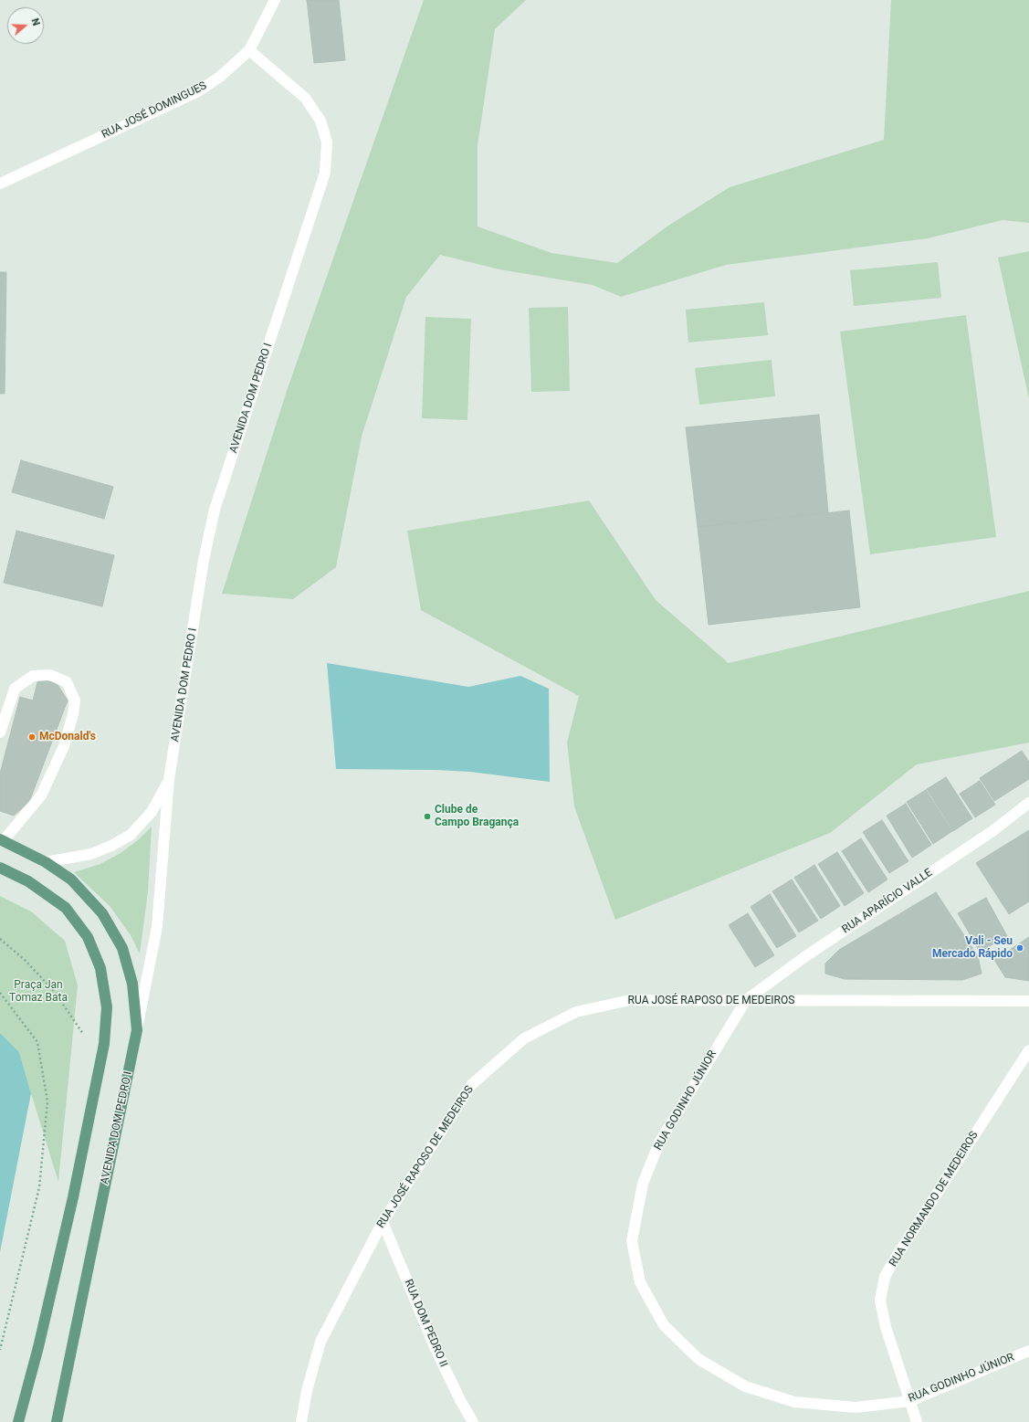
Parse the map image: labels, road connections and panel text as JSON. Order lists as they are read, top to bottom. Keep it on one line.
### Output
{"streets":{"main road":["AVENIDA DOM PEDRO I"],"street":["RUA JOSÉ DOMINGUES","RUA APARÍCIO VALLE","RUA JOSÉ RAPOSO DE MEDEIROS","RUA GODINHO JÚNIOR","RUA NORMANDO DE MEDEIROS","RUA DOM PEDRO II"]},"crossings":[["RUA JOSÉ DOMINGUES","AVENIDA DOM PEDRO I"],["RUA APARÍCIO VALLE","RUA JOSÉ RAPOSO DE MEDEIROS"],["RUA APARÍCIO VALLE","RUA GODINHO JÚNIOR"],["RUA JOSÉ RAPOSO DE MEDEIROS","RUA GODINHO JÚNIOR"],["RUA JOSÉ RAPOSO DE MEDEIROS","RUA DOM PEDRO II"],["RUA GODINHO JÚNIOR","RUA NORMANDO DE MEDEIROS"]],"parks":["Praça Jan Tomaz Bata"],"places":["McDonald's","Clube de Campo Bragança","Vali - Seu Mercado Rápido"],"north":"right"}
